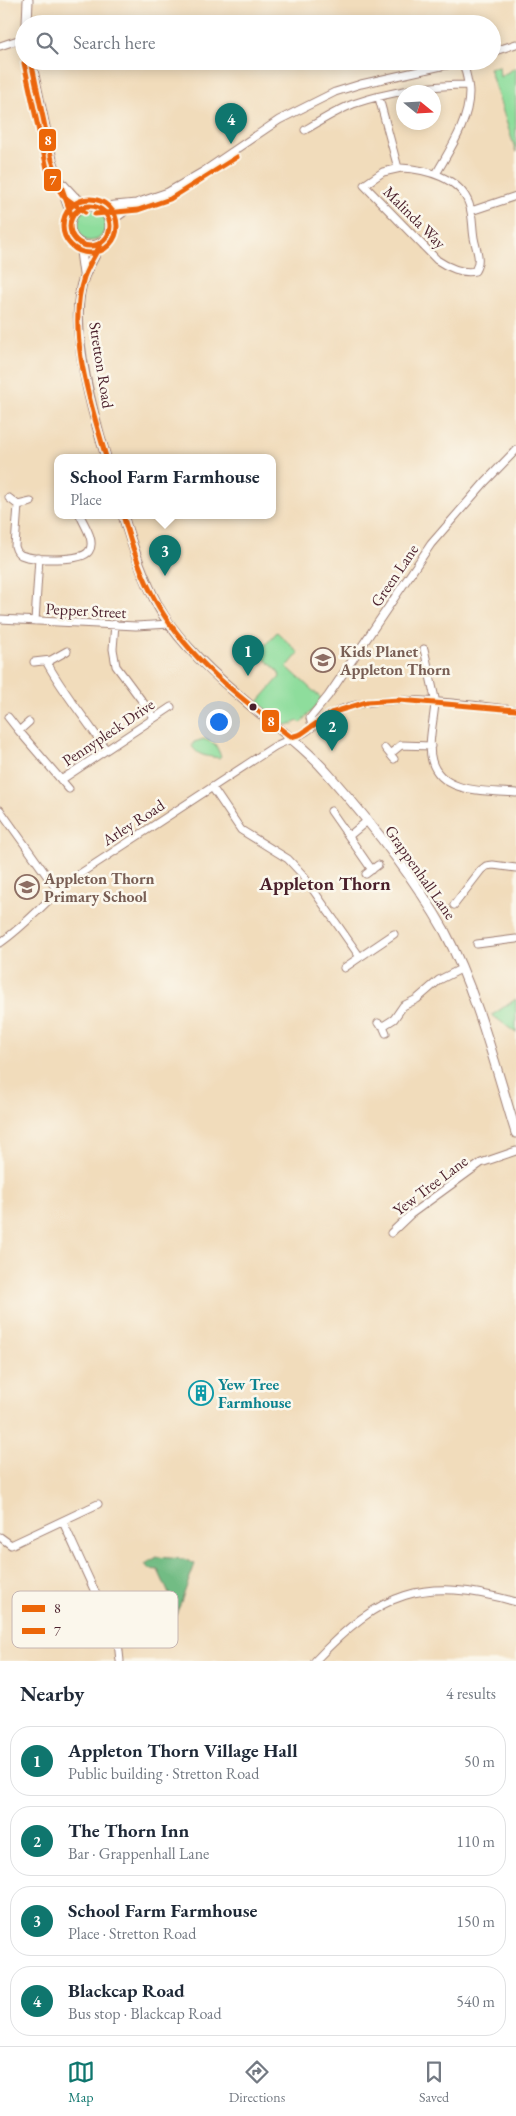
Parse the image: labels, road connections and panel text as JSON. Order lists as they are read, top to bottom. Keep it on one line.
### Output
{"streets":{"main road":["Stretton Road","Grappenhall Lane"],"street":["Malinda Way","Green Lane","Pepper Street","Pennypleck Drive","Arley Road","Yew Tree Lane"]},"crossings":[["Green Lane","Arley Road"],["Arley Road","Grappenhall Lane"]],"districts":["Appleton Thorn"],"places":{"school or university":["Kids Planet Appleton Thorn","Appleton Thorn Primary School"],"building":["Yew Tree Farmhouse"]},"lines":["transit line 8","transit line 7"],"legend":["8","7"],"north":"right","page":{"search":"Search here","pins":["4","3","1","2"],"popup":["School Farm Farmhouse","Place"],"heading":["Nearby","4 results"],"list":[{"mark":"1","name":"Appleton Thorn Village Hall","note":"Public building · Stretton Road","value":"50 m"},{"mark":"2","name":"The Thorn Inn","note":"Bar · Grappenhall Lane","value":"110 m"},{"mark":"3","name":"School Farm Farmhouse","note":"Place · Stretton Road","value":"150 m"},{"mark":"4","name":"Blackcap Road","note":"Bus stop · Blackcap Road","value":"540 m"}],"nav":["Map","Directions","Saved"]}}
